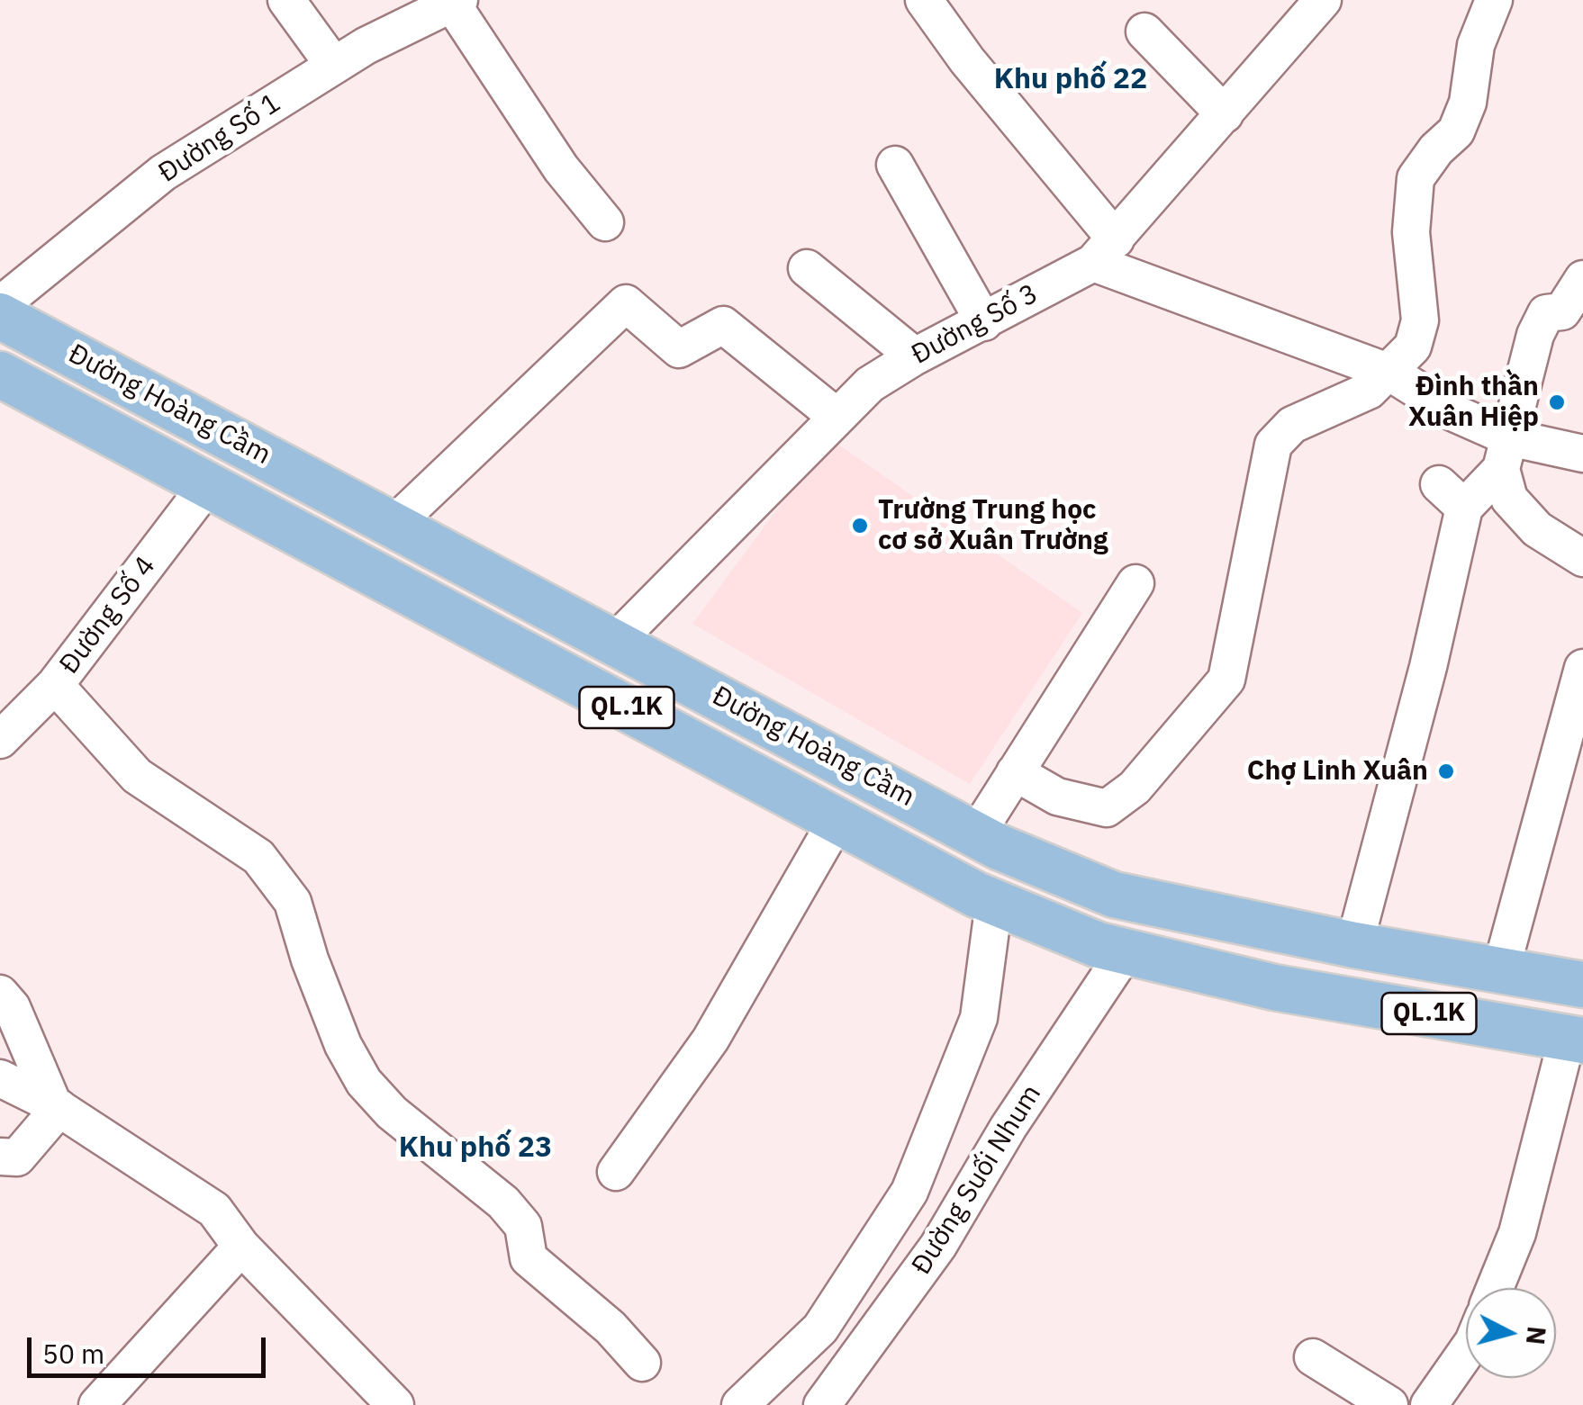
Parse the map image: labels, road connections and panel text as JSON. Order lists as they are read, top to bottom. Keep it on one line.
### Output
{"streets":{"main road":["Đường Hoàng Cầm","QL.1K"],"street":["Đường Số 1","Đường Số 3","Đường Số 4","Đường Suối Nhum"]},"crossings":[["Đường Số 3","Đường Hoàng Cầm"],["Đường Hoàng Cầm","Đường Số 4"],["Đường Hoàng Cầm","Đường Suối Nhum"]],"districts":["Khu phố 22","Khu phố 23"],"places":["Đình thần Xuân Hiệp","Trường Trung học cơ sở Xuân Trường","Chợ Linh Xuân"],"scale_bar":"50 m","north":"right"}
